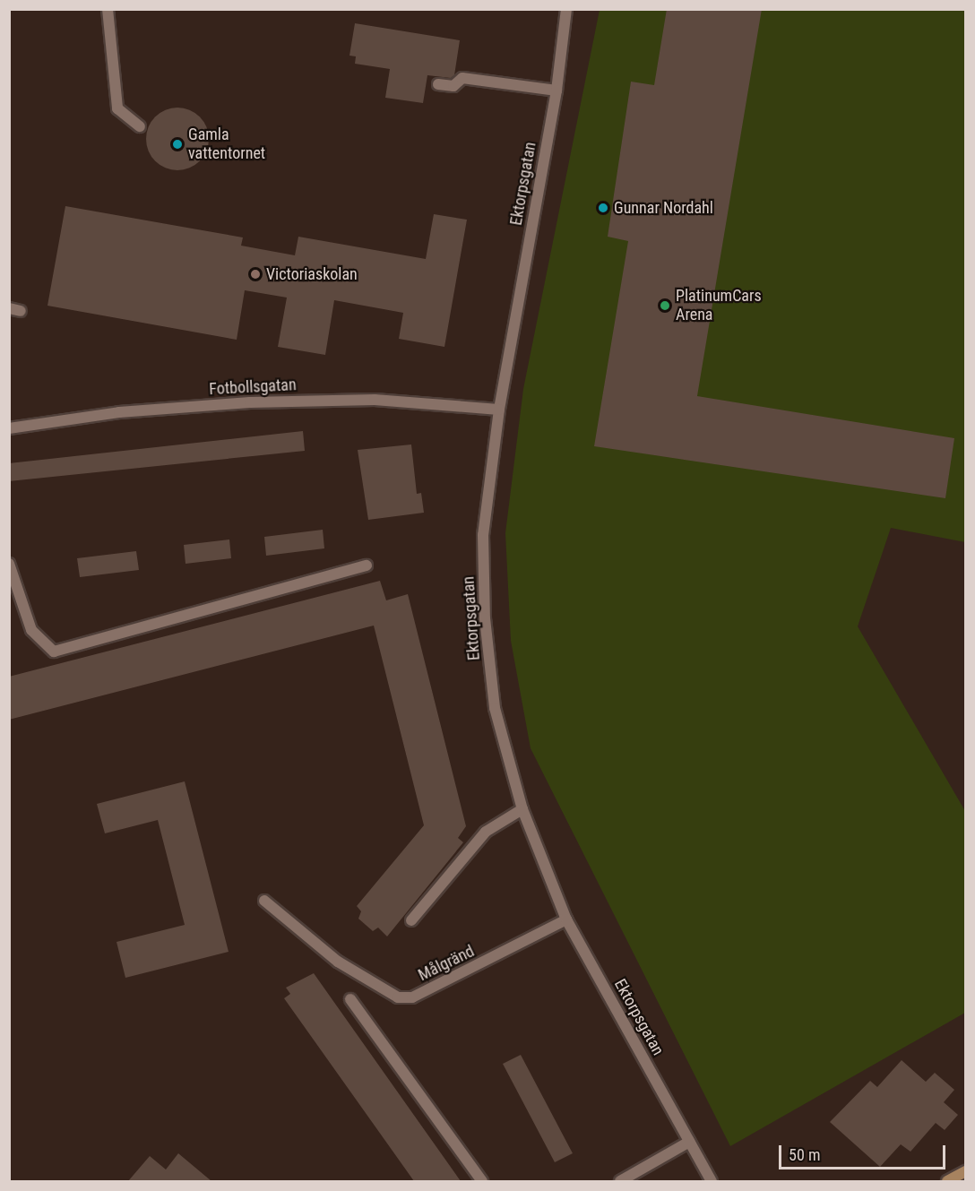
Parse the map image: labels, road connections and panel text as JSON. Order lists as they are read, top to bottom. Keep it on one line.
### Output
{"streets":{"street":["Ektorpsgatan","Fotbollsgatan","Målgränd"]},"crossings":[["Ektorpsgatan","Fotbollsgatan"],["Ektorpsgatan","Målgränd"]],"places":["Gamla vattentornet","Gunnar Nordahl","Victoriaskolan","PlatinumCars Arena"],"scale_bar":"50 m"}
